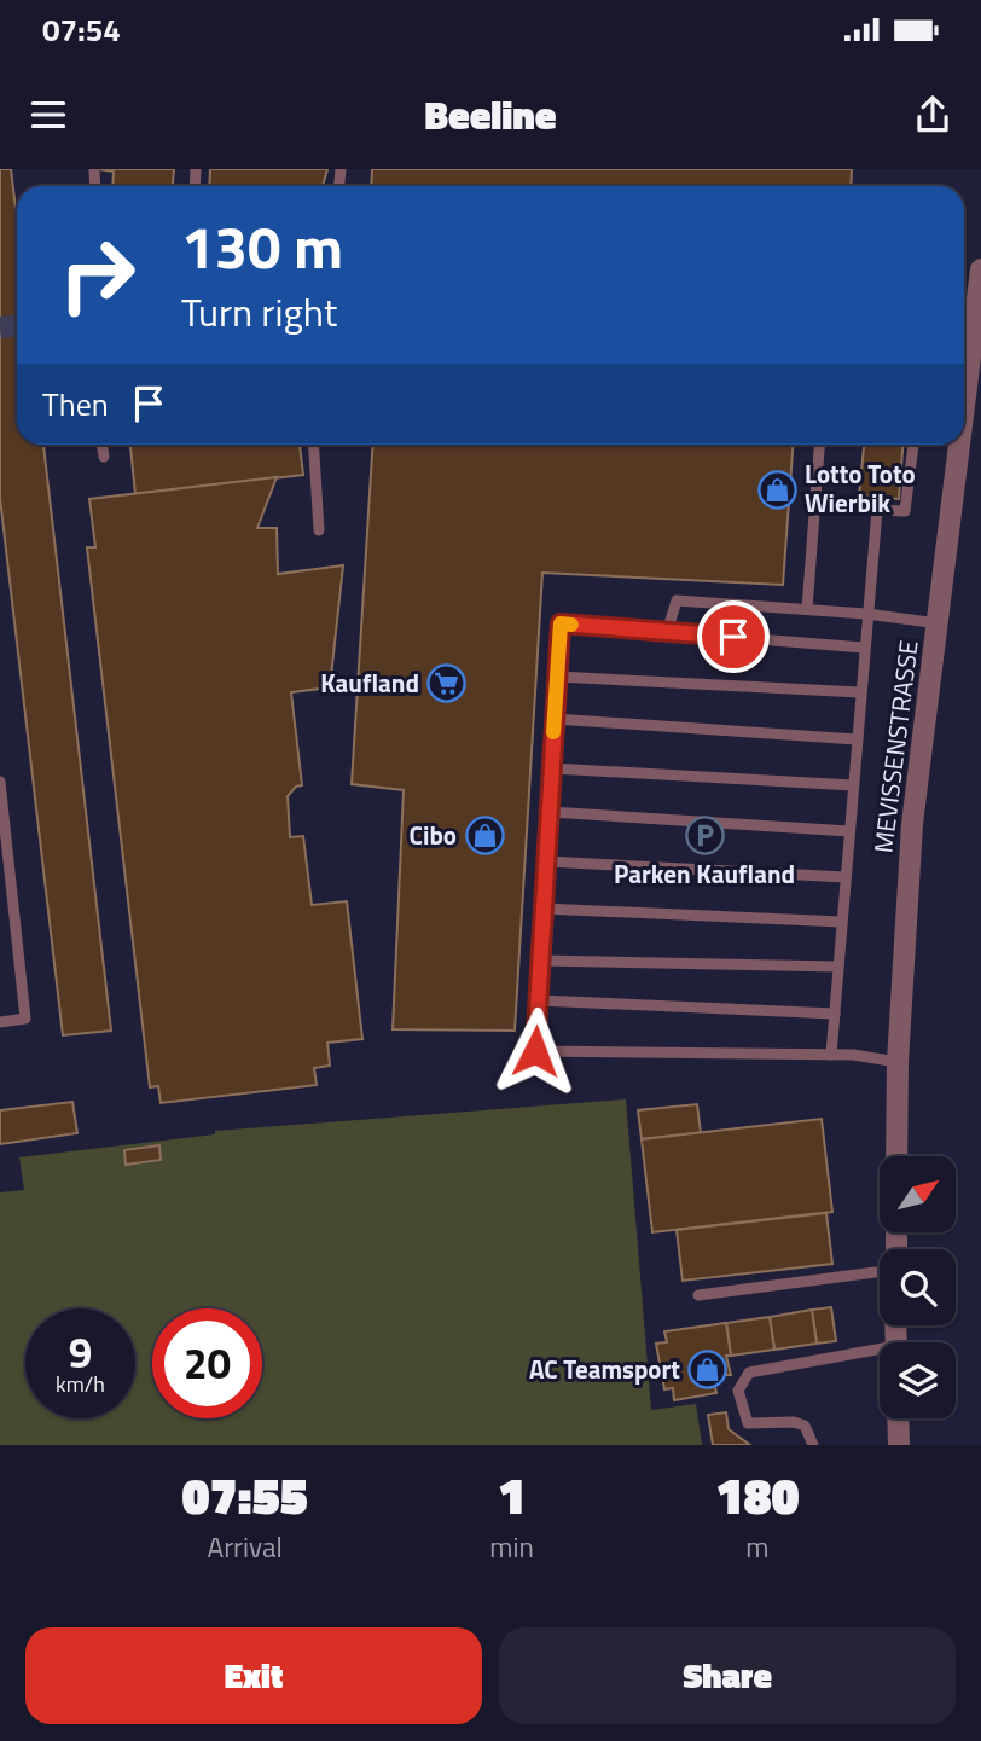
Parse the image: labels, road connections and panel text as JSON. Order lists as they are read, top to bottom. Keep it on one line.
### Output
{"streets":{"street":["MEVISSENSTRASSE"]},"places":{"shop":["Lotto Toto Wierbik","Cibo","AC Teamsport"],"supermarket":["Kaufland"],"parking":["Parken Kaufland"]},"north":"top right","page":{"status":"07:54","header":"Beeline","turn":["130 m","Turn right"],"then":"Then","speed":"9 km/h","limit":"20","eta":["07:55","Arrival","1","min","180","m"],"buttons":["Exit","Share"]}}
